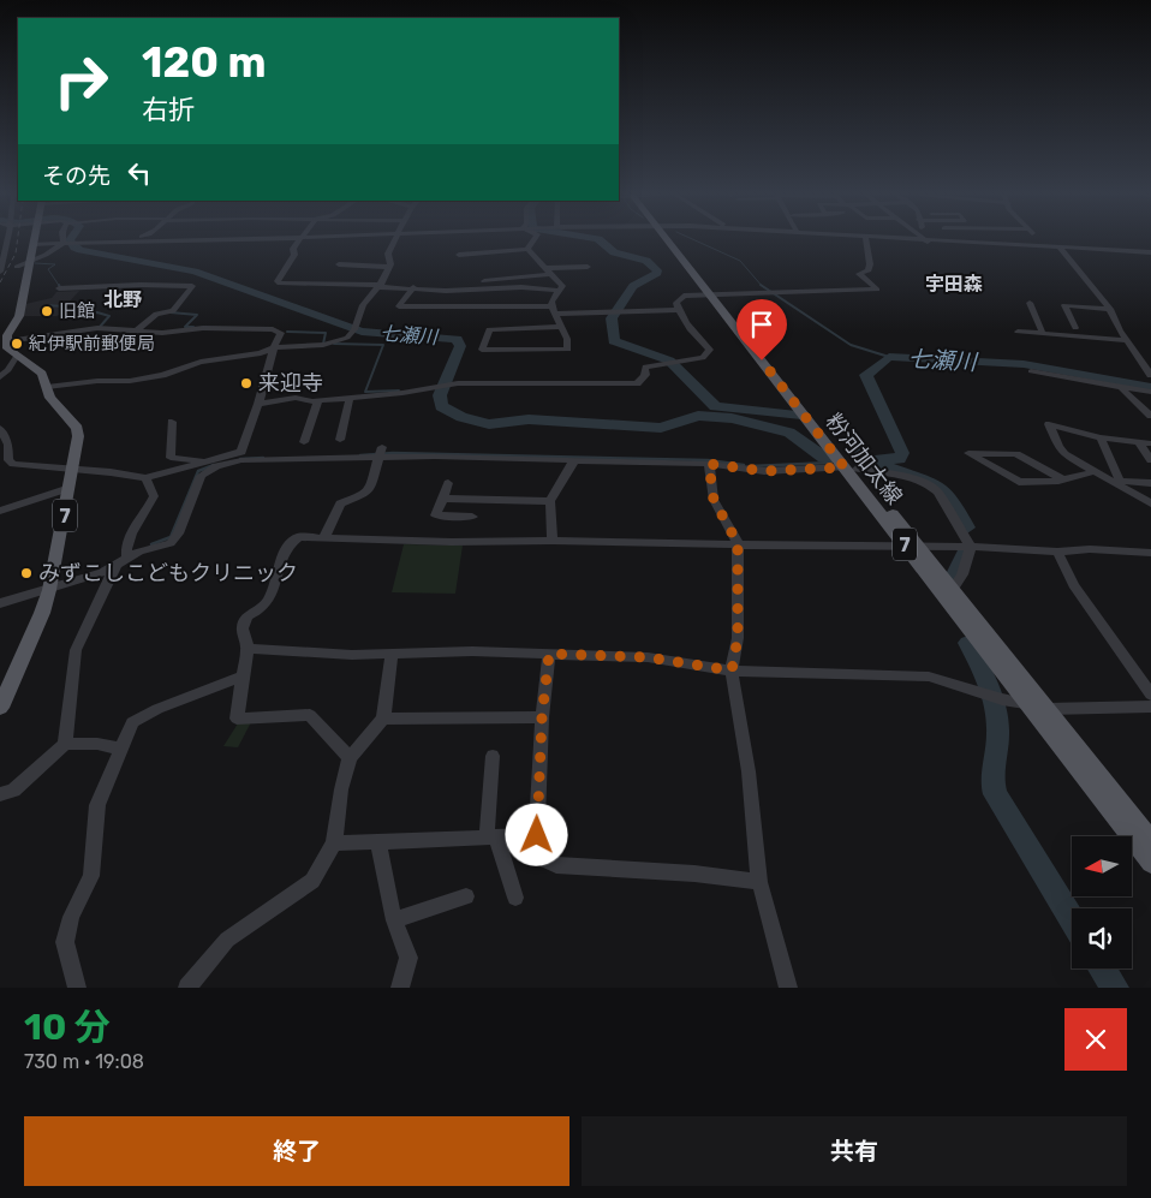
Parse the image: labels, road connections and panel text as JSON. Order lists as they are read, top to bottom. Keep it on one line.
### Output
{"streets":{"main road":["粉河加太線","7"]},"districts":["宇田森","北野"],"water":["七瀬川"],"places":["旧館","紀伊駅前郵便局","来迎寺","みずこしこどもクリニック"],"north":"left","page":{"turn":["120 m","右折"],"then":"その先","heading":["10 分","730 m · 19:08"],"buttons":["終了","共有"]}}
